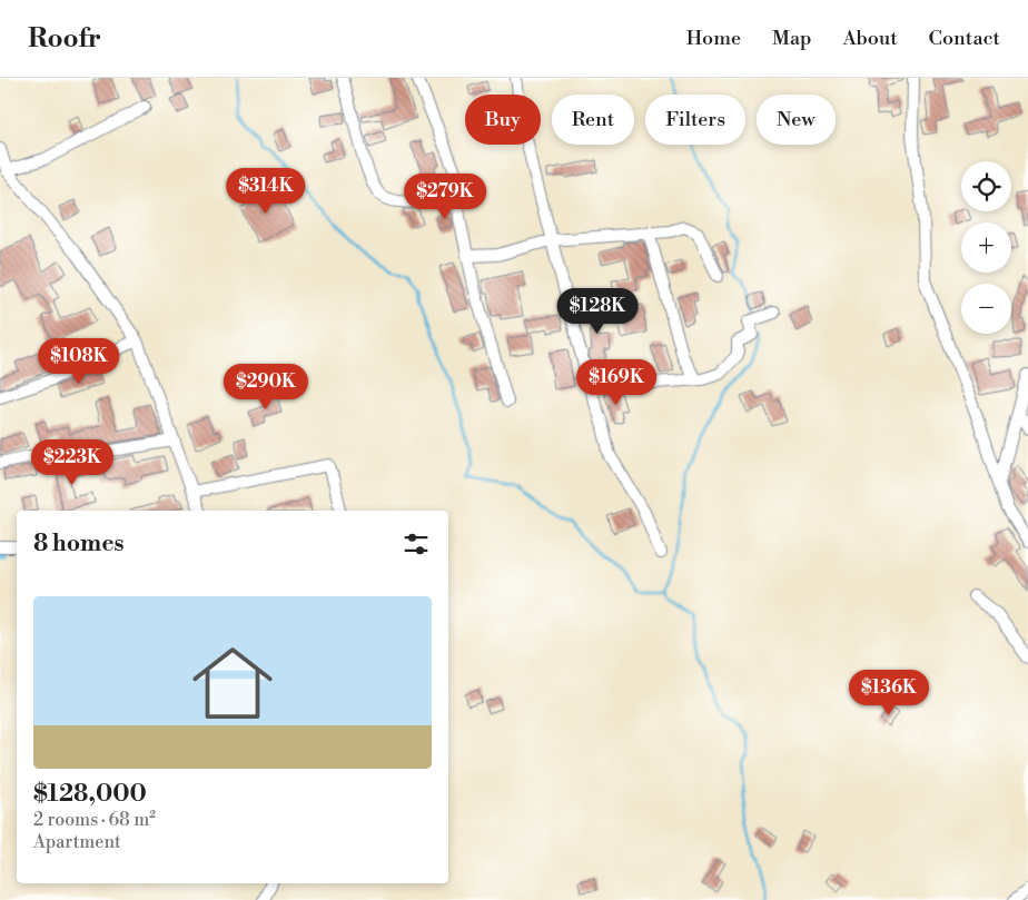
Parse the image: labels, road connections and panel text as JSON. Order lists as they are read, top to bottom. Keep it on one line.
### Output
{"page":{"header":"Roofr","nav":["Home","Map","About","Contact"],"chip":["Buy","Rent","Filters","New"],"map_buttons":["+","−"],"price":["$314K","$279K","$128K","$108K","$169K","$290K","$223K","$136K"],"heading":"8 homes","list":[{"name":"$128,000","note":"2 rooms · 68 m² · Apartment"}]}}
